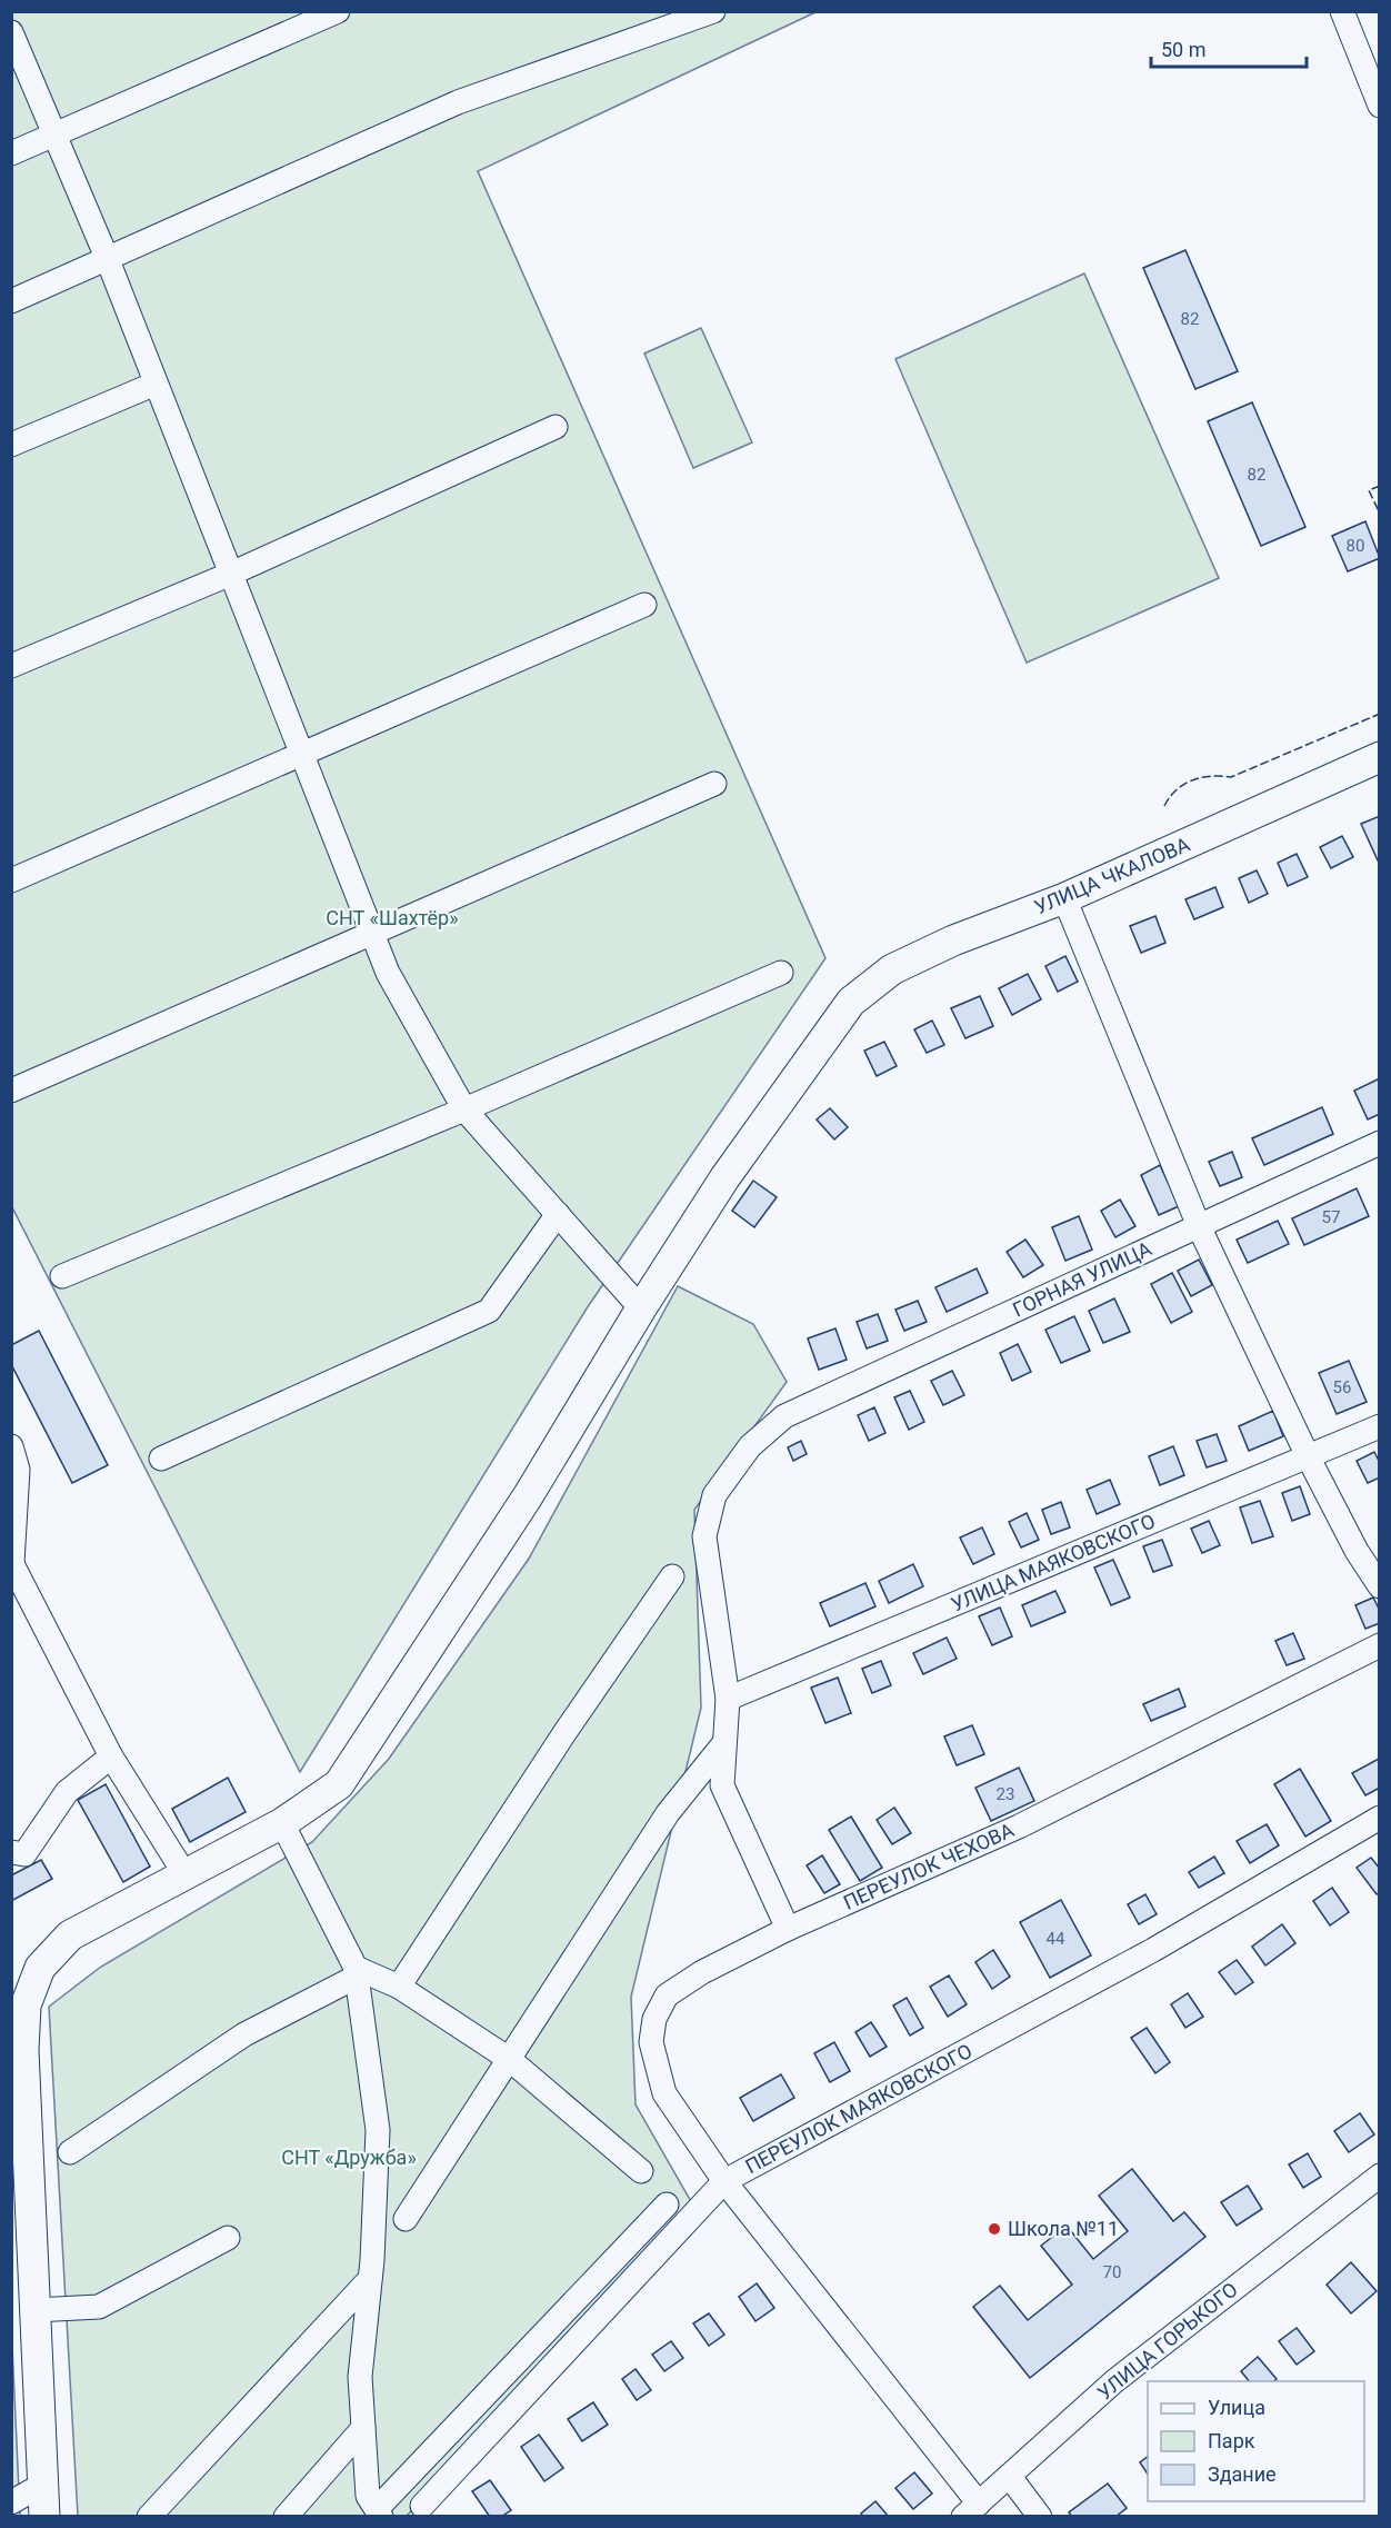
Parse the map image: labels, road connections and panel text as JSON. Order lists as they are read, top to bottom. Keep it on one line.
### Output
{"streets":{"main road":["УЛИЦА ЧКАЛОВА"],"street":["ГОРНАЯ УЛИЦА","УЛИЦА МАЯКОВСКОГО","ПЕРЕУЛОК ЧЕХОВА","ПЕРЕУЛОК МАЯКОВСКОГО","УЛИЦА ГОРЬКОГО"]},"crossings":[["ГОРНАЯ УЛИЦА","УЛИЦА МАЯКОВСКОГО"],["ГОРНАЯ УЛИЦА","ПЕРЕУЛОК ЧЕХОВА"],["ПЕРЕУЛОК ЧЕХОВА","ПЕРЕУЛОК МАЯКОВСКОГО"],["ПЕРЕУЛОК ЧЕХОВА","УЛИЦА ГОРЬКОГО"]],"parks":["СНТ «Шахтёр»","СНТ «Дружба»"],"places":["Школа №11"],"house_numbers":["82","82","80","57","56","23","44","70"],"legend":["Улица","Парк","Здание"],"scale_bar":"50 m"}
